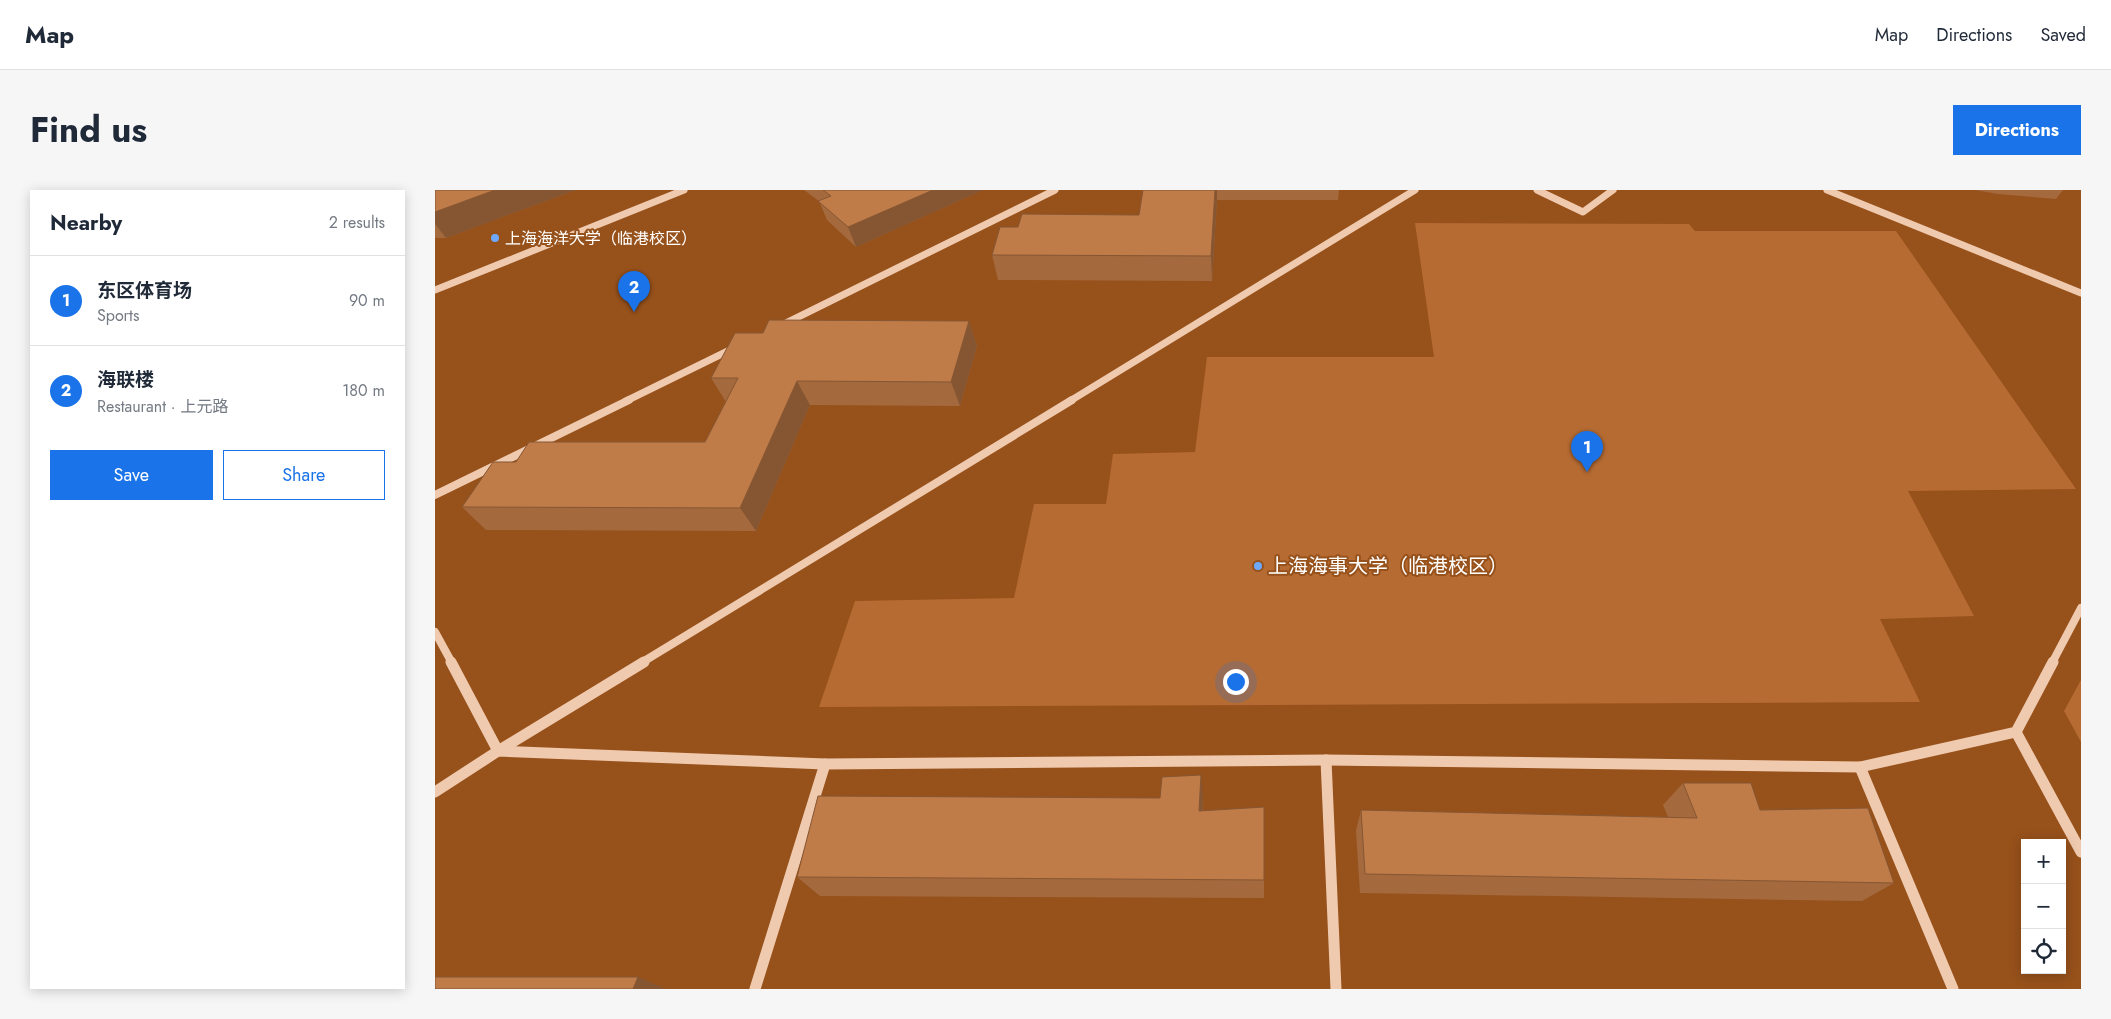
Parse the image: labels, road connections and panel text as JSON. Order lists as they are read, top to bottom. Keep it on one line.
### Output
{"places":["上海海洋大学（临港校区）","上海海事大学（临港校区）"],"page":{"header":"Map","nav":["Map","Directions","Saved"],"title":"Find us","buttons":["Directions",["Save","Share"]],"heading":["Nearby","2 results"],"list":[{"mark":"1","name":"东区体育场","note":"Sports","value":"90 m"},{"mark":"2","name":"海联楼","note":"Restaurant · 上元路","value":"180 m"}],"pins":["2","1"],"map_buttons":["+","−"]}}
